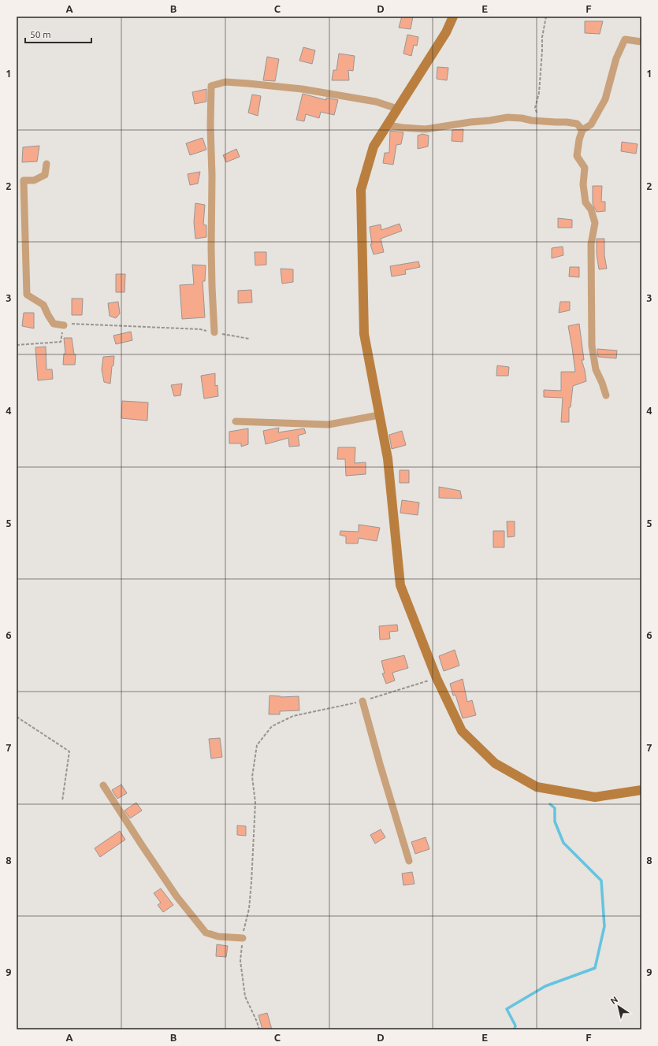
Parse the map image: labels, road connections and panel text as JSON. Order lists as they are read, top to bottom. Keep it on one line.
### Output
{"scale_bar":"50 m","north":"top left","grid":{"columns":["A","B","C","D","E","F"],"rows":["1","2","3","4","5","6","7","8","9"]}}
